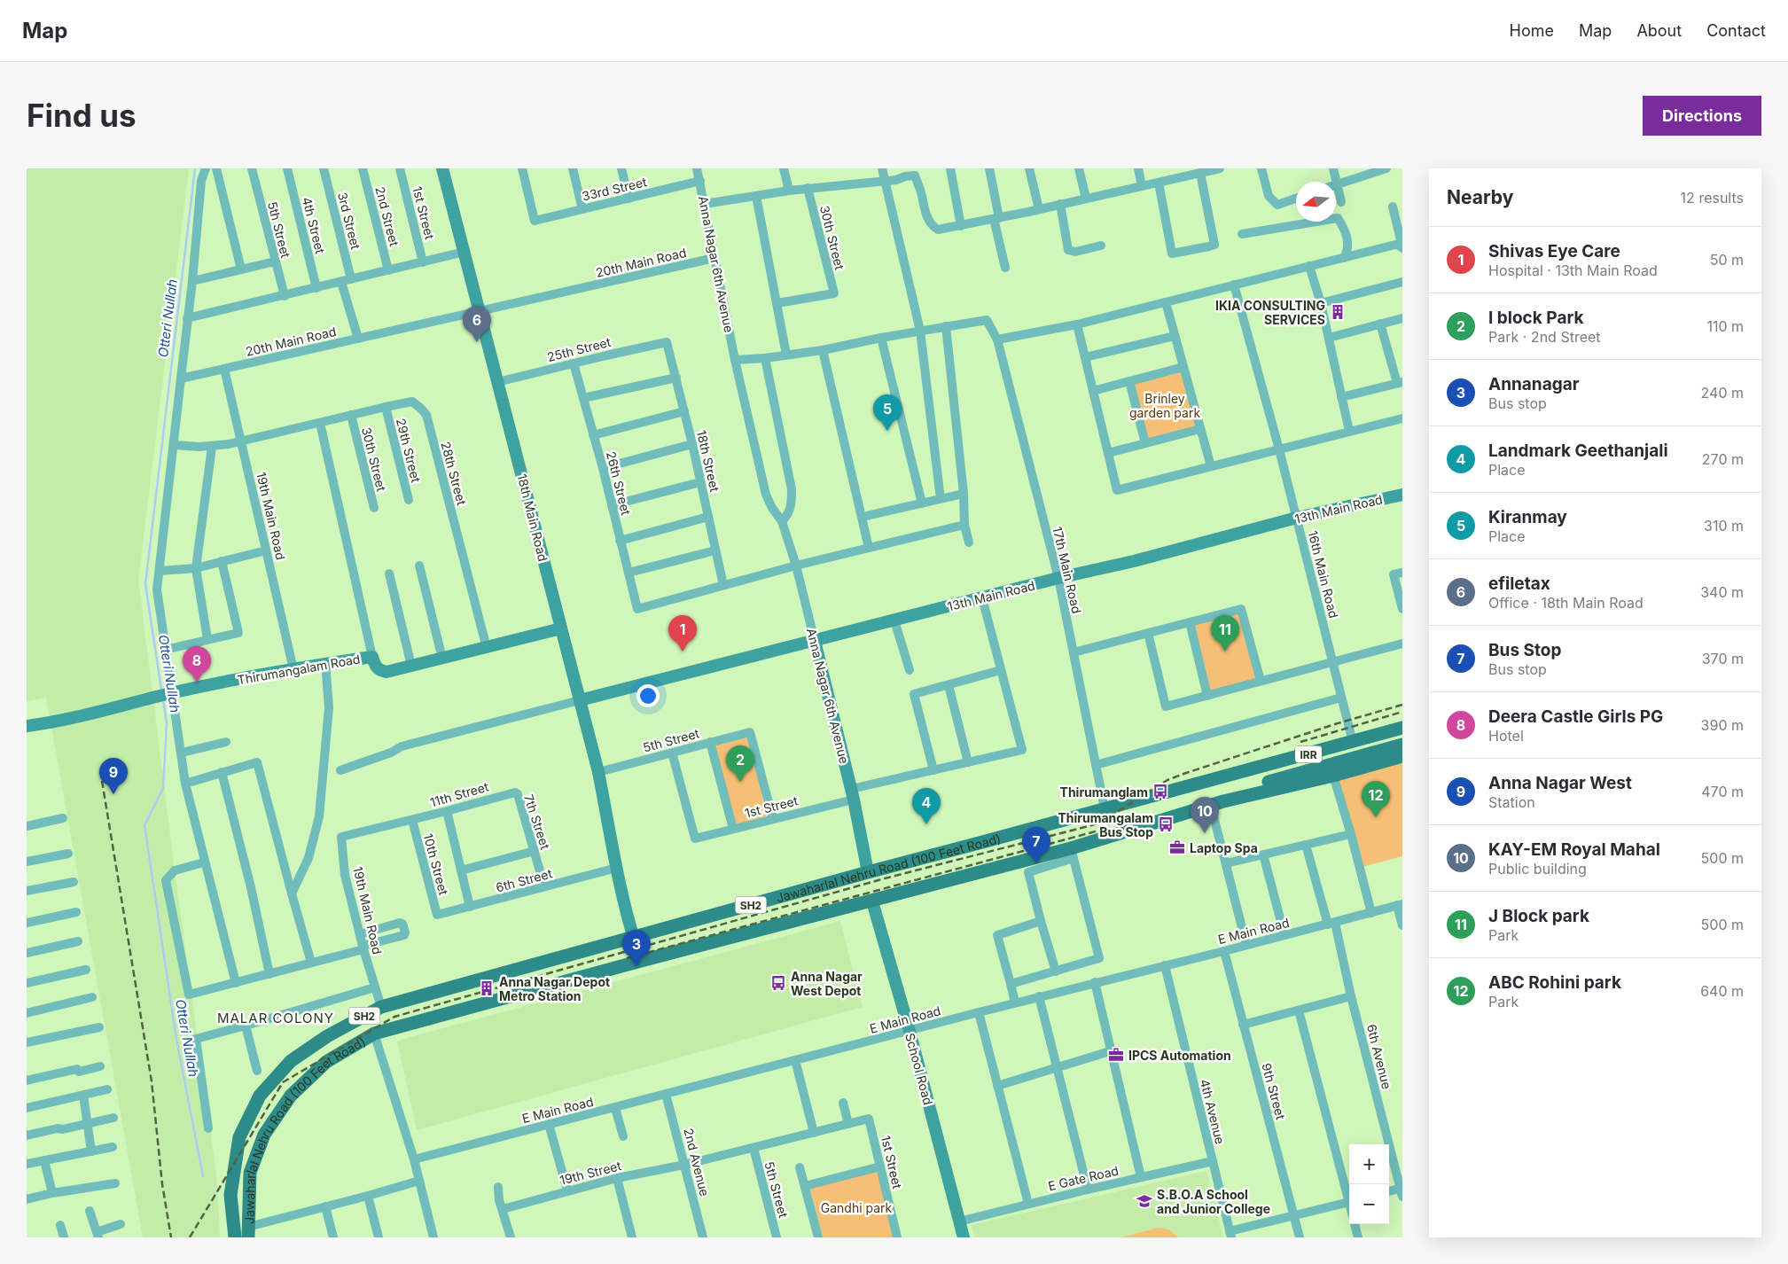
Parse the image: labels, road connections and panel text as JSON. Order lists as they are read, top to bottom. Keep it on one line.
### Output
{"streets":{"main road":["IRR","Jawaharlal Nehru Road (100 Feet Road)","SH2"],"street":["33rd Street","1st Street","2nd Street","3rd Street","4th Street","5th Street","30th Street","20th Main Road","Anna Nagar 6th Avenue","25th Street","29th Street","18th Street","28th Street","26th Street","13th Main Road","19th Main Road","18th Main Road","17th Main Road","16th Main Road","Thirumangalam Road","11th Street","7th Street","10th Street","6th Street","E Main Road","6th Avenue","School Road","9th Street","4th Avenue","2nd Avenue","19th Street","E Gate Road"]},"crossings":[["33rd Street","Anna Nagar 6th Avenue"],["1st Street","5th Street"],["1st Street","Anna Nagar 6th Avenue"],["5th Street","18th Main Road"],["30th Street","28th Street"],["20th Main Road","Anna Nagar 6th Avenue"],["20th Main Road","19th Main Road"],["20th Main Road","18th Main Road"],["Anna Nagar 6th Avenue","13th Main Road"],["Anna Nagar 6th Avenue","Jawaharlal Nehru Road (100 Feet Road)"],["25th Street","18th Street"],["25th Street","26th Street"],["25th Street","18th Main Road"],["29th Street","28th Street"],["18th Street","26th Street"],["28th Street","19th Main Road"],["28th Street","Thirumangalam Road"],["13th Main Road","18th Main Road"],["13th Main Road","17th Main Road"],["13th Main Road","16th Main Road"],["19th Main Road","Thirumangalam Road"],["19th Main Road","11th Street"],["19th Main Road","10th Street"],["19th Main Road","Jawaharlal Nehru Road (100 Feet Road)"],["18th Main Road","Thirumangalam Road"],["18th Main Road","Jawaharlal Nehru Road (100 Feet Road)"],["18th Main Road","6th Street"],["17th Main Road","Jawaharlal Nehru Road (100 Feet Road)"],["16th Main Road","Jawaharlal Nehru Road (100 Feet Road)"],["11th Street","7th Street"],["11th Street","10th Street"],["7th Street","6th Street"],["10th Street","6th Street"],["Jawaharlal Nehru Road (100 Feet Road)","SH2"],["Jawaharlal Nehru Road (100 Feet Road)","School Road"],["E Main Road","6th Avenue"],["E Main Road","School Road"],["E Main Road","9th Street"],["E Main Road","4th Avenue"],["E Main Road","2nd Avenue"],["School Road","E Gate Road"],["4th Avenue","E Gate Road"],["2nd Avenue","19th Street"]],"districts":["MALAR COLONY"],"water":["Otteri Nullah"],"parks":["Brinley garden park","Gandhi park"],"places":{"building":["IKIA CONSULTING SERVICES","Anna Nagar Depot Metro Station"],"bus stop":["Thirumanglam","Thirumangalam Bus Stop","Anna Nagar West Depot"],"office":["Laptop Spa","IPCS Automation"],"school or university":["S.B.O.A School and Junior College"]},"north":"left","page":{"header":"Map","nav":["Home","Map","About","Contact"],"buttons":"Directions","title":"Find us","heading":["Nearby","12 results"],"list":[{"mark":"1","name":"Shivas Eye Care","note":"Hospital · 13th Main Road","value":"50 m"},{"mark":"2","name":"I block Park","note":"Park · 2nd Street","value":"110 m"},{"mark":"3","name":"Annanagar","note":"Bus stop","value":"240 m"},{"mark":"4","name":"Landmark Geethanjali","note":"Place","value":"270 m"},{"mark":"5","name":"Kiranmay","note":"Place","value":"310 m"},{"mark":"6","name":"efiletax","note":"Office · 18th Main Road","value":"340 m"},{"mark":"7","name":"Bus Stop","note":"Bus stop","value":"370 m"},{"mark":"8","name":"Deera Castle Girls PG","note":"Hotel","value":"390 m"},{"mark":"9","name":"Anna Nagar West","note":"Station","value":"470 m"},{"mark":"10","name":"KAY-EM Royal Mahal","note":"Public building","value":"500 m"},{"mark":"11","name":"J Block park","note":"Park","value":"500 m"},{"mark":"12","name":"ABC Rohini park","note":"Park","value":"640 m"}],"pins":["6","5","1","11","8","2","9","12","4","10","7","3"],"map_buttons":["+","−"]}}
